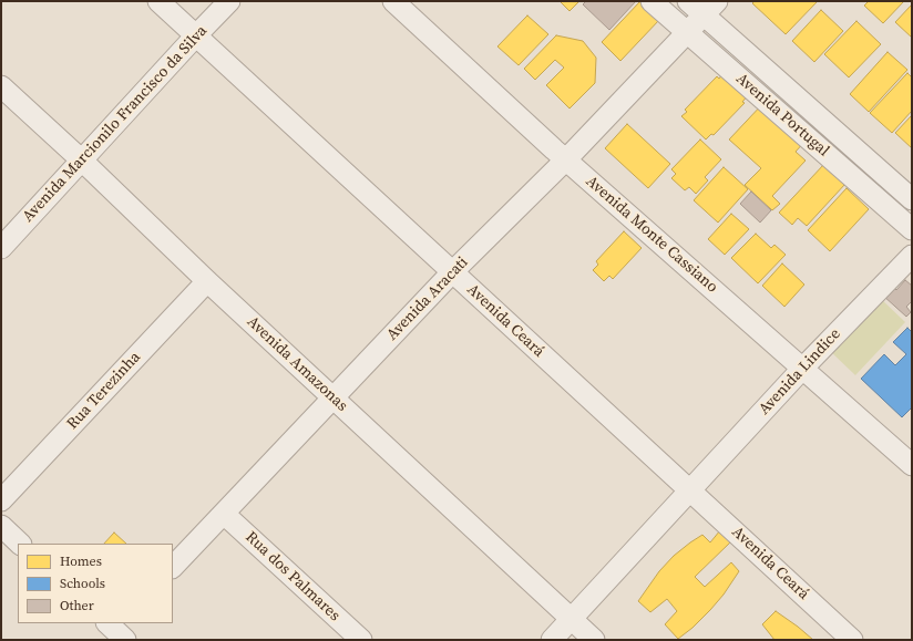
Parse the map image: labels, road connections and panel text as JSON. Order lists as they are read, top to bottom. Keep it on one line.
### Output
{"streets":{"street":["Avenida Portugal","Avenida Marcionilo Francisco da Silva","Avenida Monte Cassiano","Avenida Aracati","Avenida Ceará","Avenida Amazonas","Avenida Lindice","Rua Terezinha","Rua dos Palmares"]},"crossings":[["Avenida Portugal","Avenida Aracati"],["Avenida Marcionilo Francisco da Silva","Avenida Ceará"],["Avenida Marcionilo Francisco da Silva","Avenida Amazonas"],["Avenida Monte Cassiano","Avenida Aracati"],["Avenida Monte Cassiano","Avenida Lindice"],["Avenida Aracati","Avenida Ceará"],["Avenida Aracati","Avenida Amazonas"],["Avenida Aracati","Rua dos Palmares"],["Avenida Ceará","Avenida Lindice"],["Avenida Amazonas","Avenida Lindice"],["Avenida Amazonas","Rua Terezinha"]],"legend":["Homes","Schools","Other"]}
